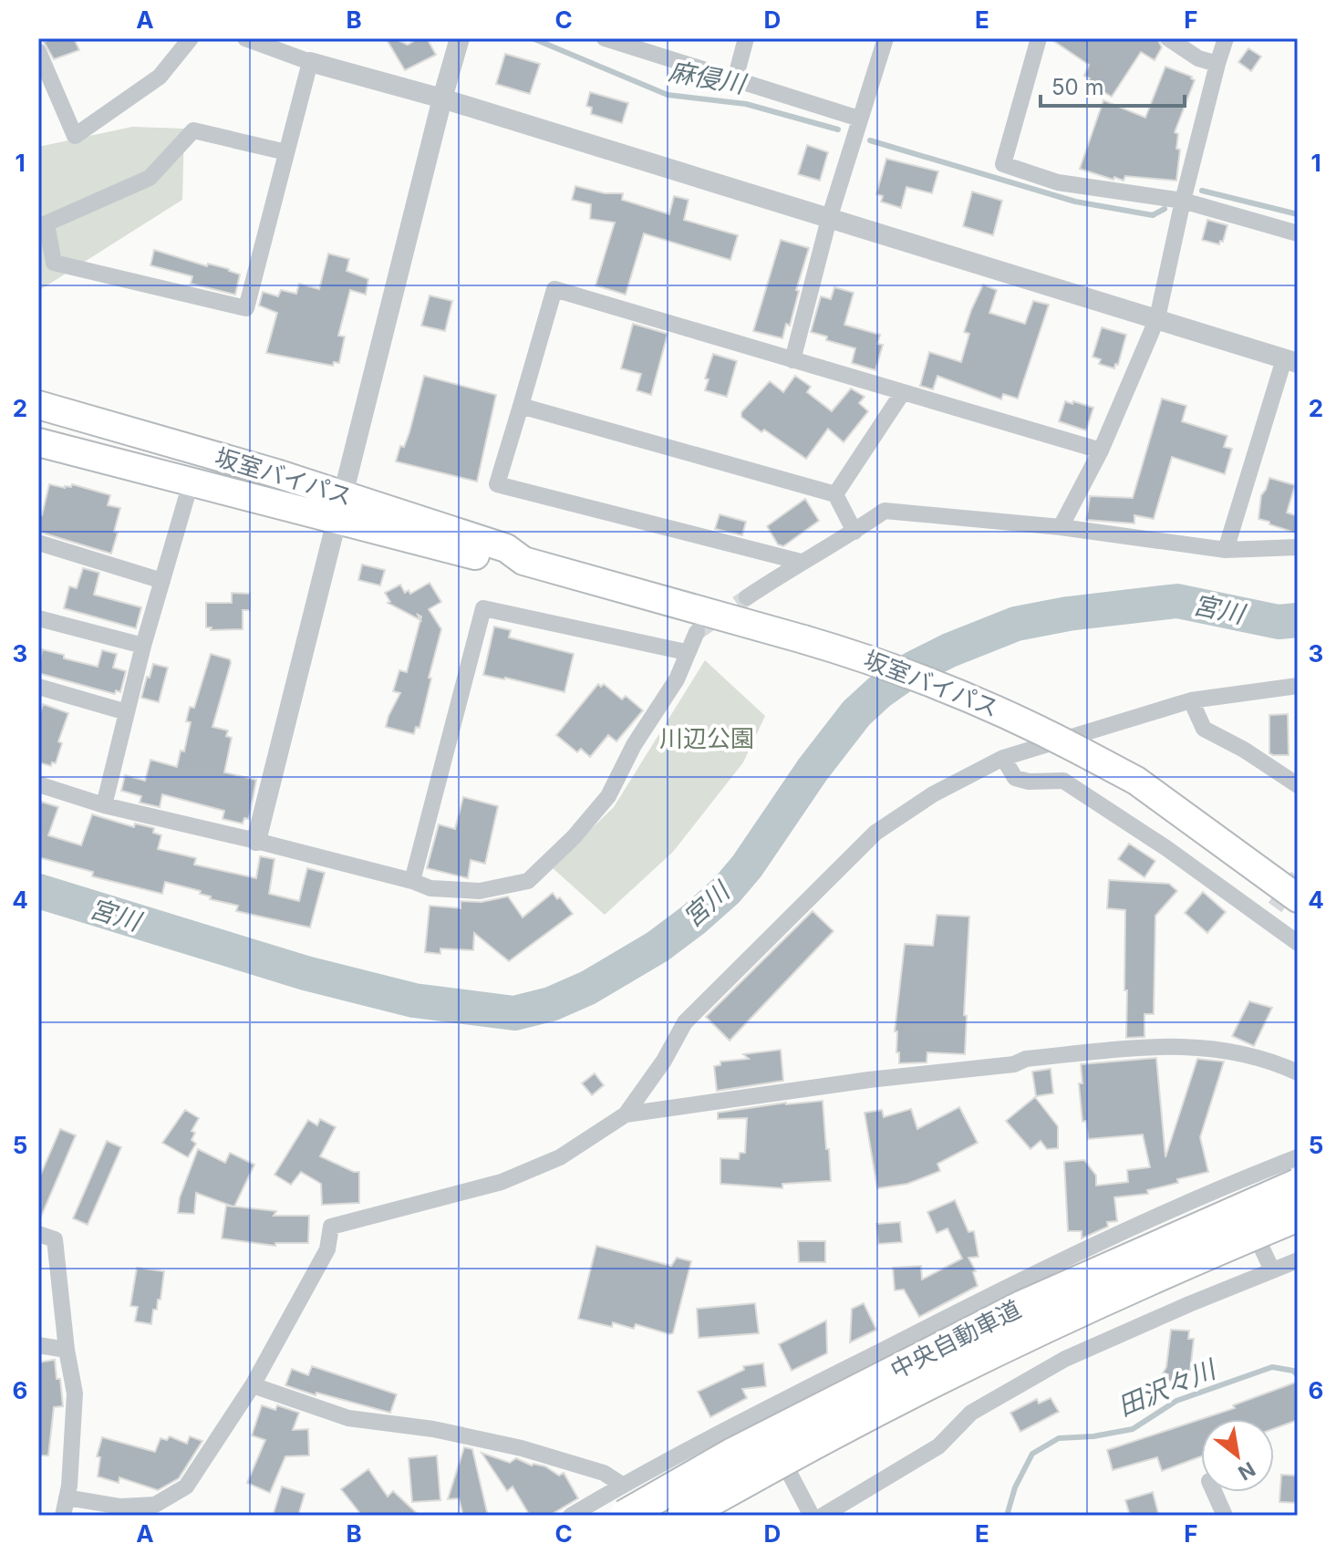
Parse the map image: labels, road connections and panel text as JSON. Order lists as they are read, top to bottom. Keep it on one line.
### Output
{"streets":{"highway":["坂室バイパス","中央自動車道"]},"water":["麻侵川","宮川","田沢々川"],"parks":["川辺公園"],"scale_bar":"50 m","north":"bottom right","grid":{"columns":["A","B","C","D","E","F"],"rows":["1","2","3","4","5","6"]}}
